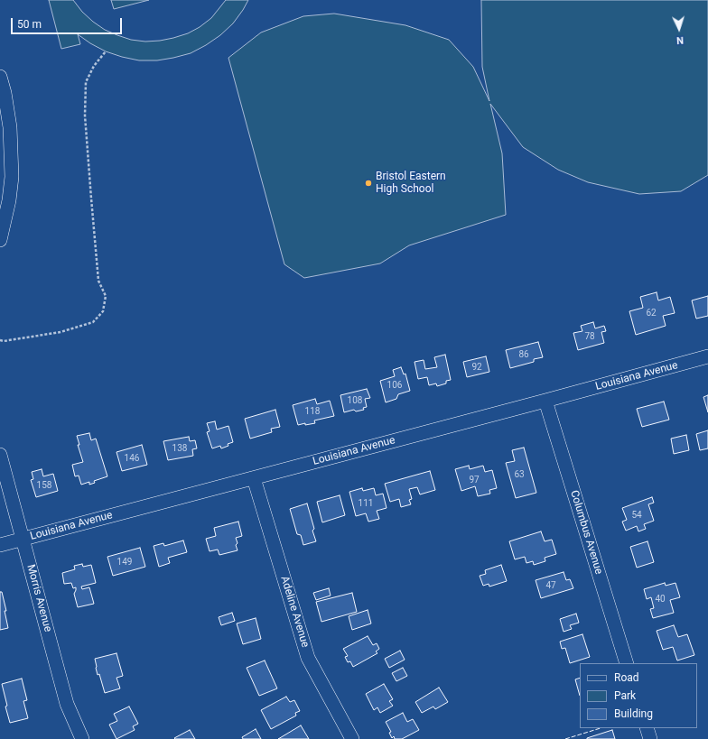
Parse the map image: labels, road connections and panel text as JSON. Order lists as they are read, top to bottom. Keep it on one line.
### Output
{"streets":{"street":["Louisiana Avenue","Columbus Avenue","Morris Avenue","Adeline Avenue"]},"crossings":[["Louisiana Avenue","Columbus Avenue"],["Louisiana Avenue","Morris Avenue"],["Louisiana Avenue","Adeline Avenue"]],"places":["Bristol Eastern High School"],"house_numbers":["62","78","86","92","106","108","118","138","146","63","97","158","111","54","149","47","40"],"legend":["Road","Park","Building"],"scale_bar":"50 m","north":"bottom"}
